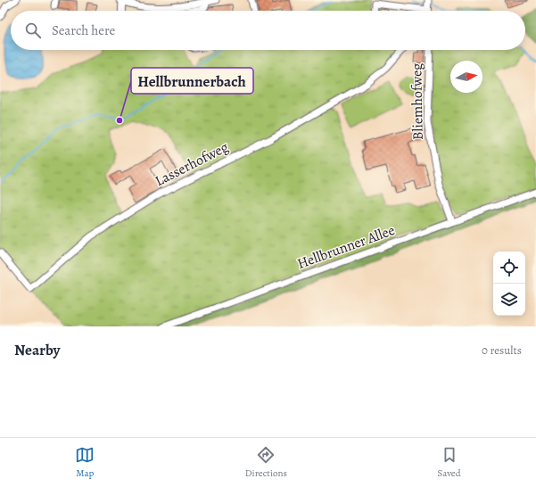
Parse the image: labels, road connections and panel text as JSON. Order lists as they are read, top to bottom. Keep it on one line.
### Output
{"streets":{"street":["Bliemhofweg","Lasserhofweg","Hellbrunner Allee"]},"crossings":[["Bliemhofweg","Hellbrunner Allee"]],"places":["Hellbrunnerbach"],"north":"right","page":{"search":"Search here","heading":["Nearby","0 results"],"nav":["Map","Directions","Saved"]}}
